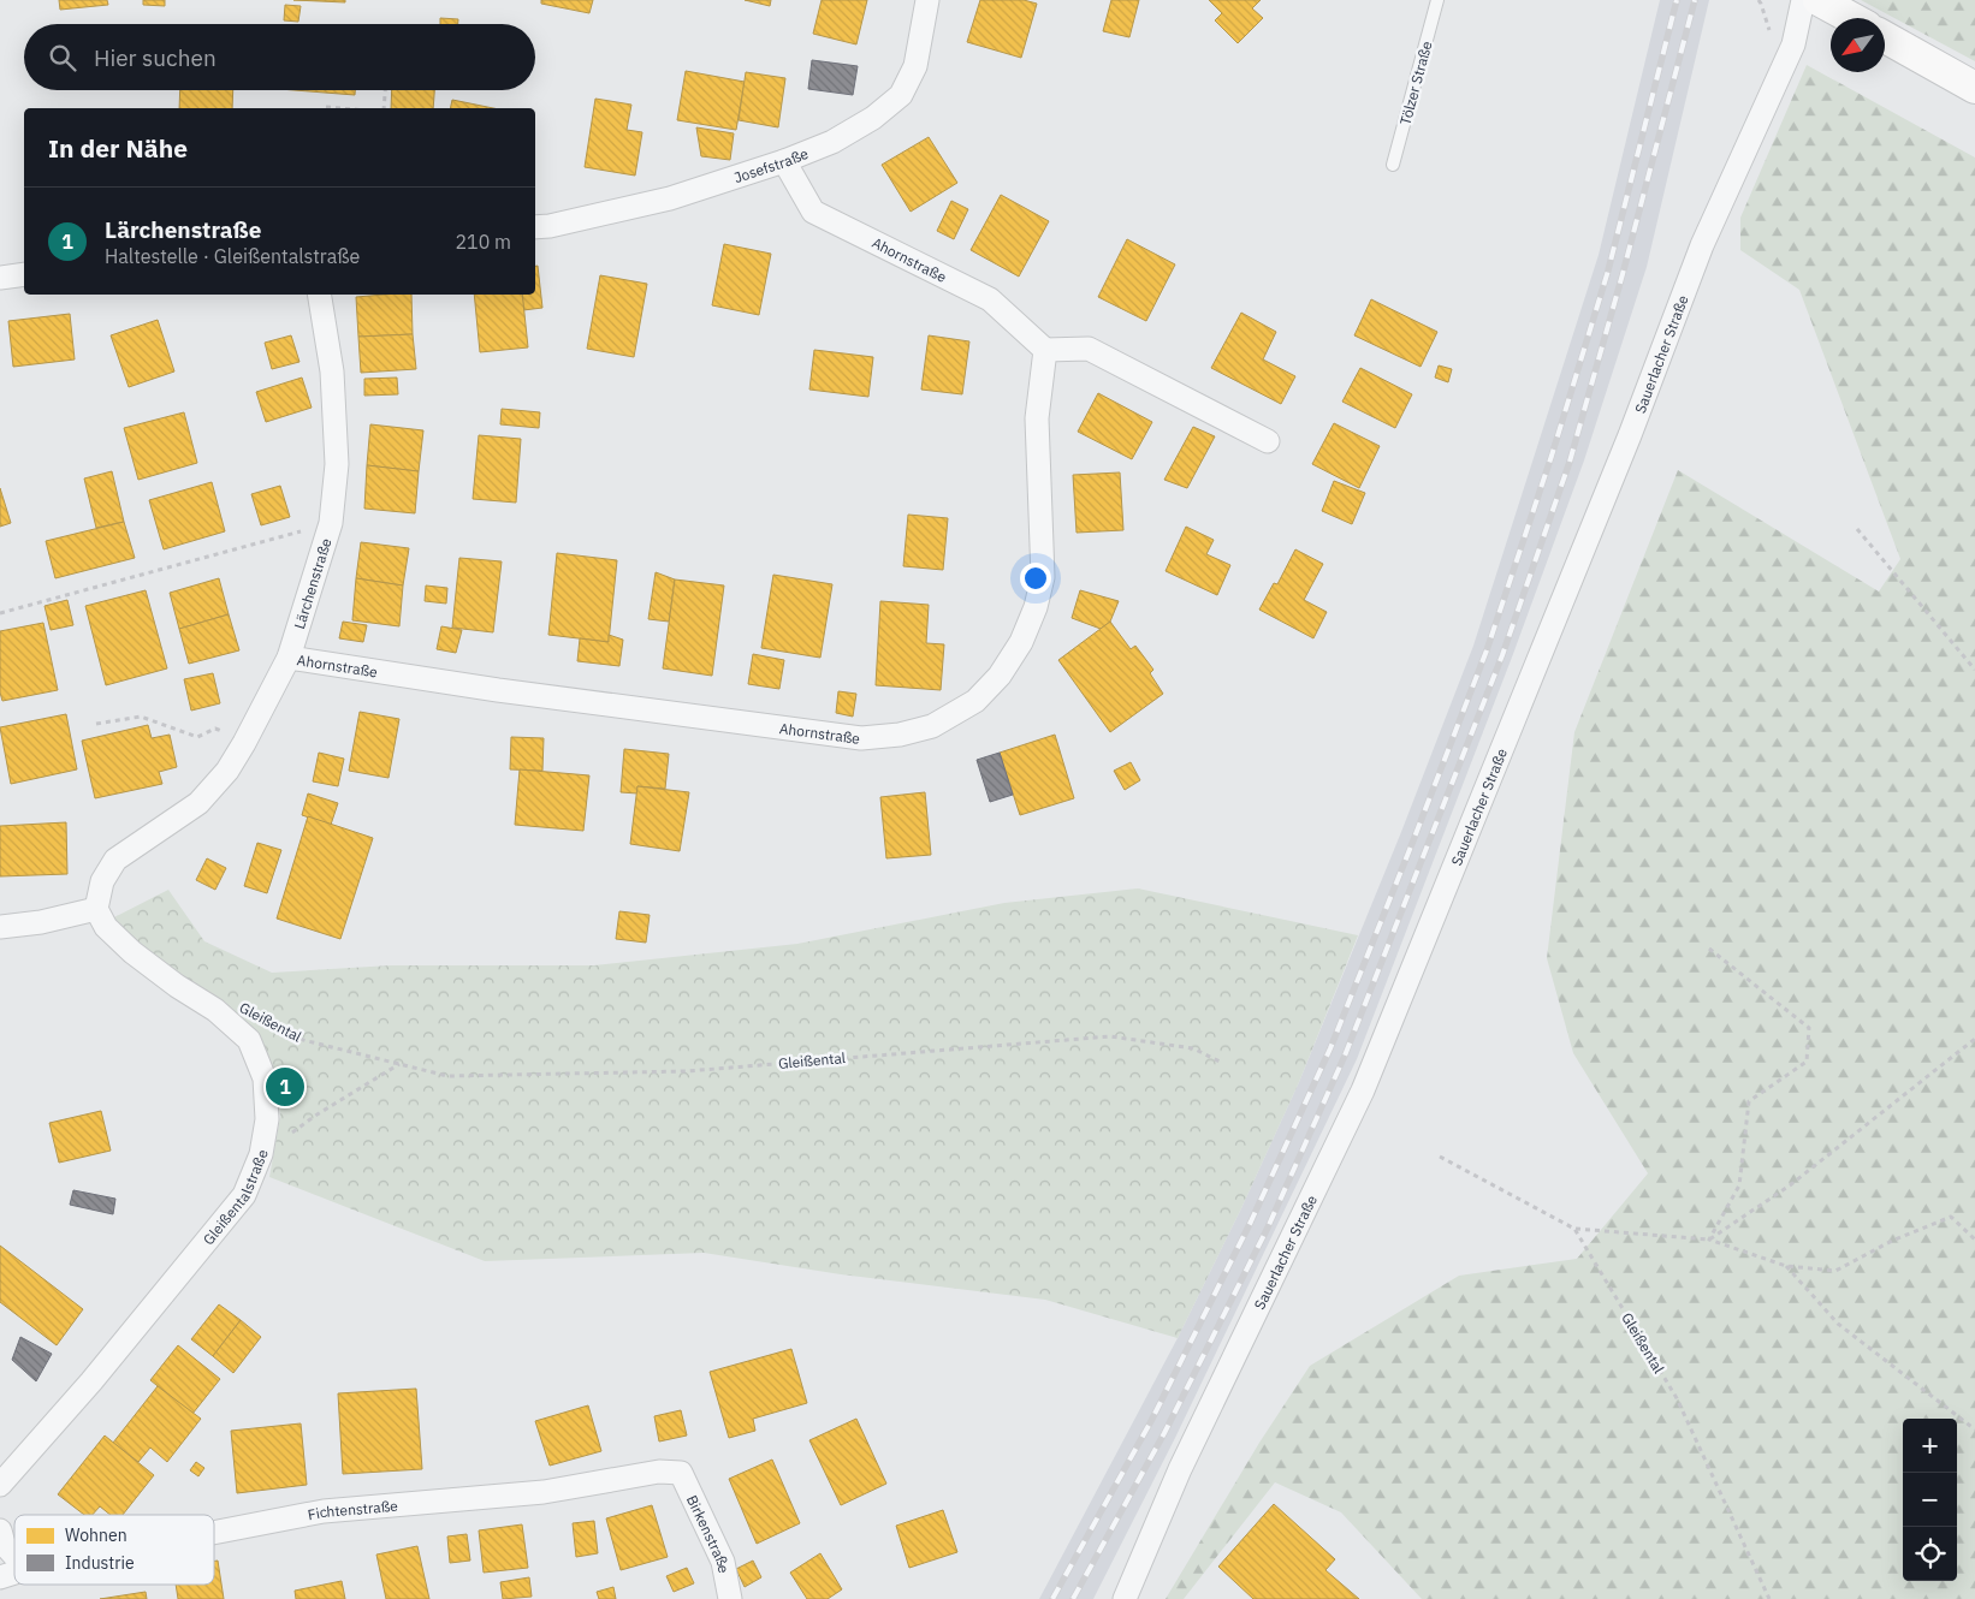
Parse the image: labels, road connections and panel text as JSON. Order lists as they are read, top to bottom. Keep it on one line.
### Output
{"streets":{"street":["Josefstraße","Ahornstraße","Sauerlacher Straße","Lärchenstraße","Gleißentalstraße","Fichtenstraße","Birkenstraße"],"lane":["Tölzer Straße"],"path":["Gleißental"]},"crossings":[["Josefstraße","Ahornstraße"],["Ahornstraße","Lärchenstraße"],["Lärchenstraße","Gleißentalstraße"],["Fichtenstraße","Birkenstraße"]],"legend":["Wohnen","Industrie"],"north":"bottom left","page":{"search":"Hier suchen","heading":"In der Nähe","list":[{"mark":"1","name":"Lärchenstraße","note":"Haltestelle · Gleißentalstraße","value":"210 m"}],"pins":"1","map_buttons":["+","−"]}}
